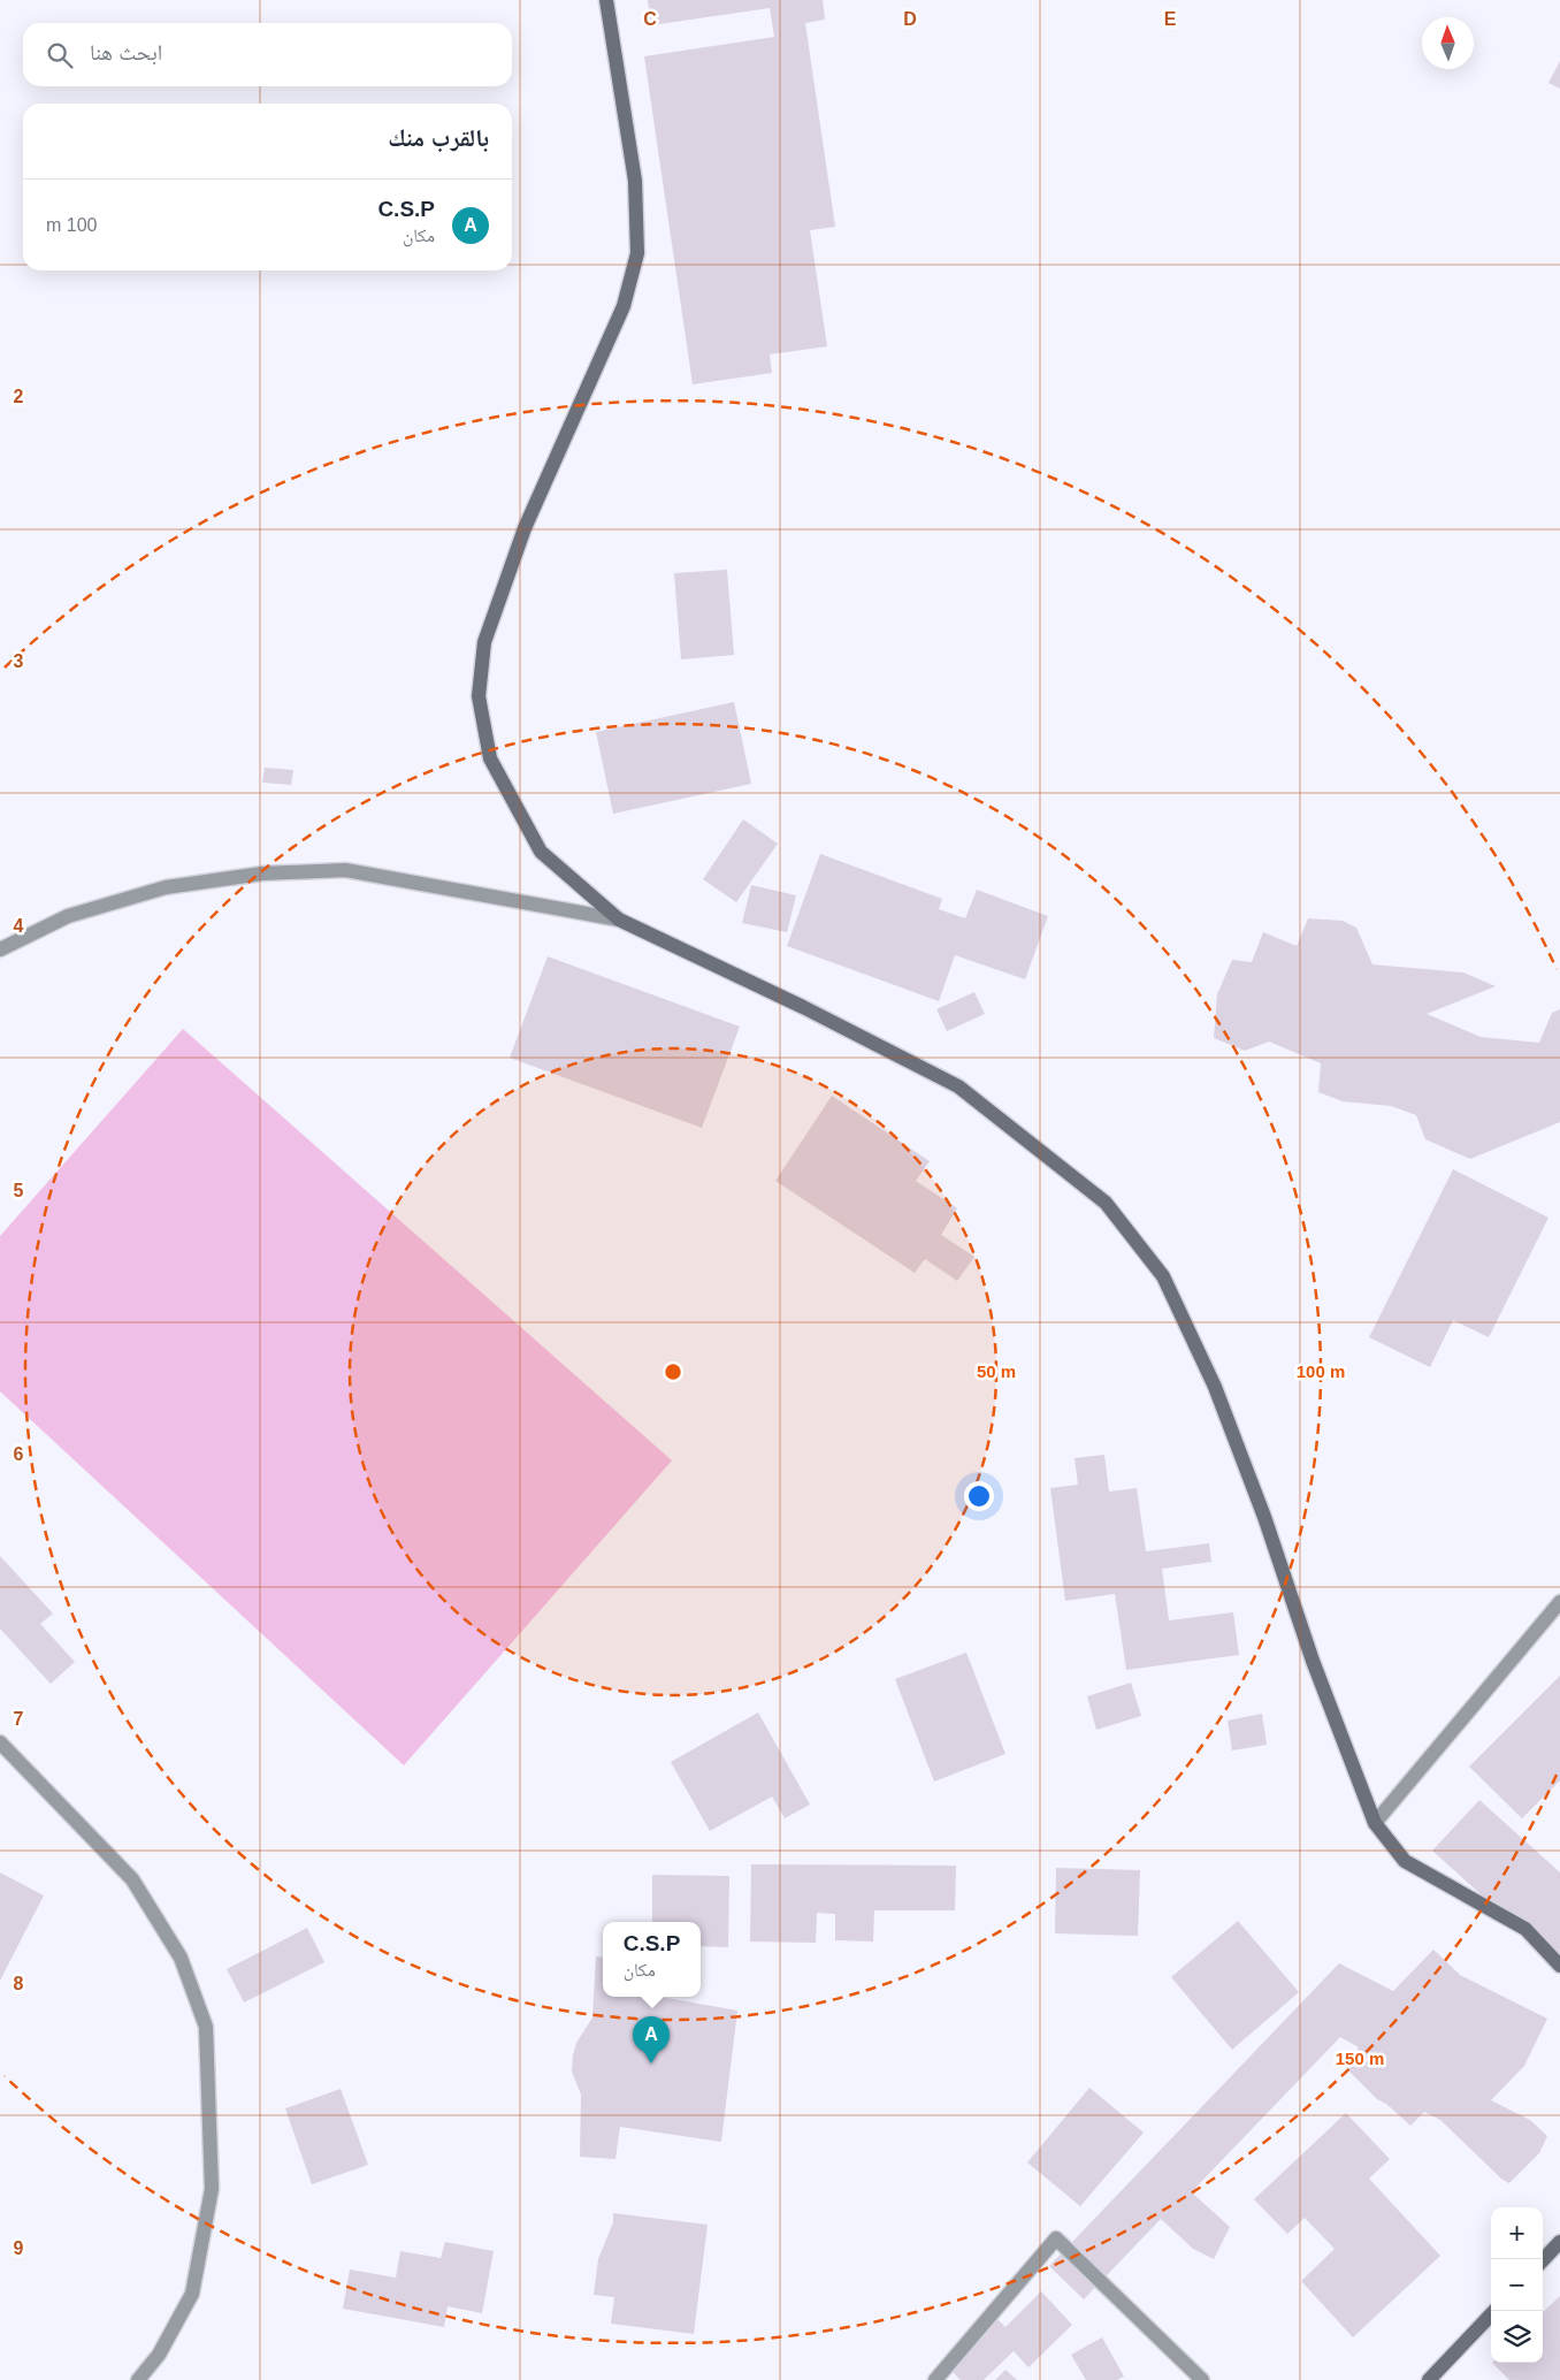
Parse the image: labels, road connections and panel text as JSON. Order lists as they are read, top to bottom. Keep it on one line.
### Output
{"north":"top","page":{"search":"ابحث هنا","heading":"بالقرب منك","list":[{"mark":"A","name":"C.S.P","note":"مكان","value":"100 m"}],"popup":["C.S.P","مكان"],"pins":"A","map_buttons":["+","−"]},"grid":{"columns":["C","D","E"],"rows":["2","3","4","5","6","7","8","9"]},"rings":["50 m","100 m","150 m"]}
